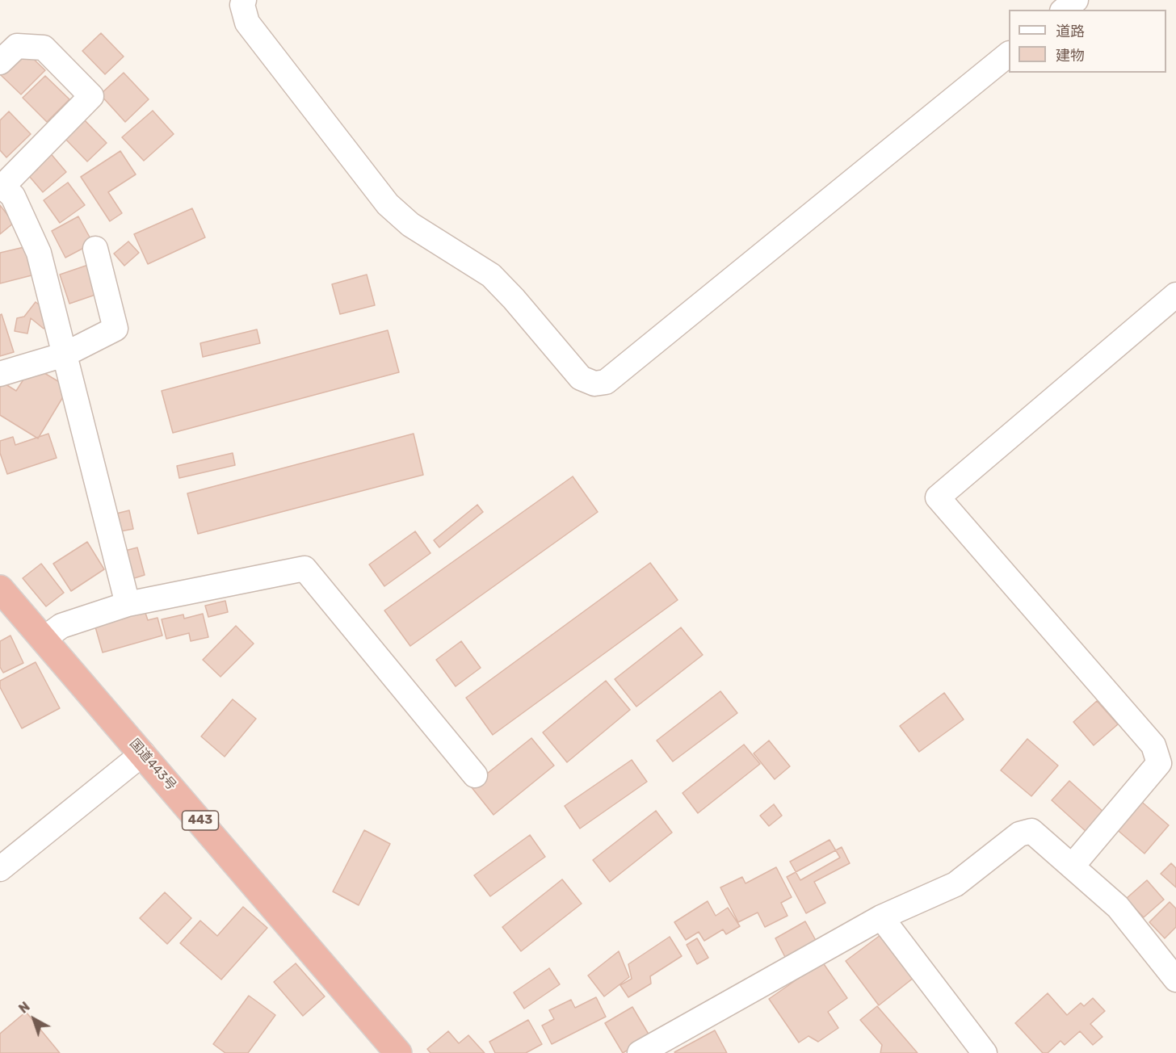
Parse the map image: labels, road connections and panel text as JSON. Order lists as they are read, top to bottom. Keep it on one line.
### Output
{"streets":{"highway":["国道443号","443"]},"legend":["道路","建物"],"north":"top left"}
